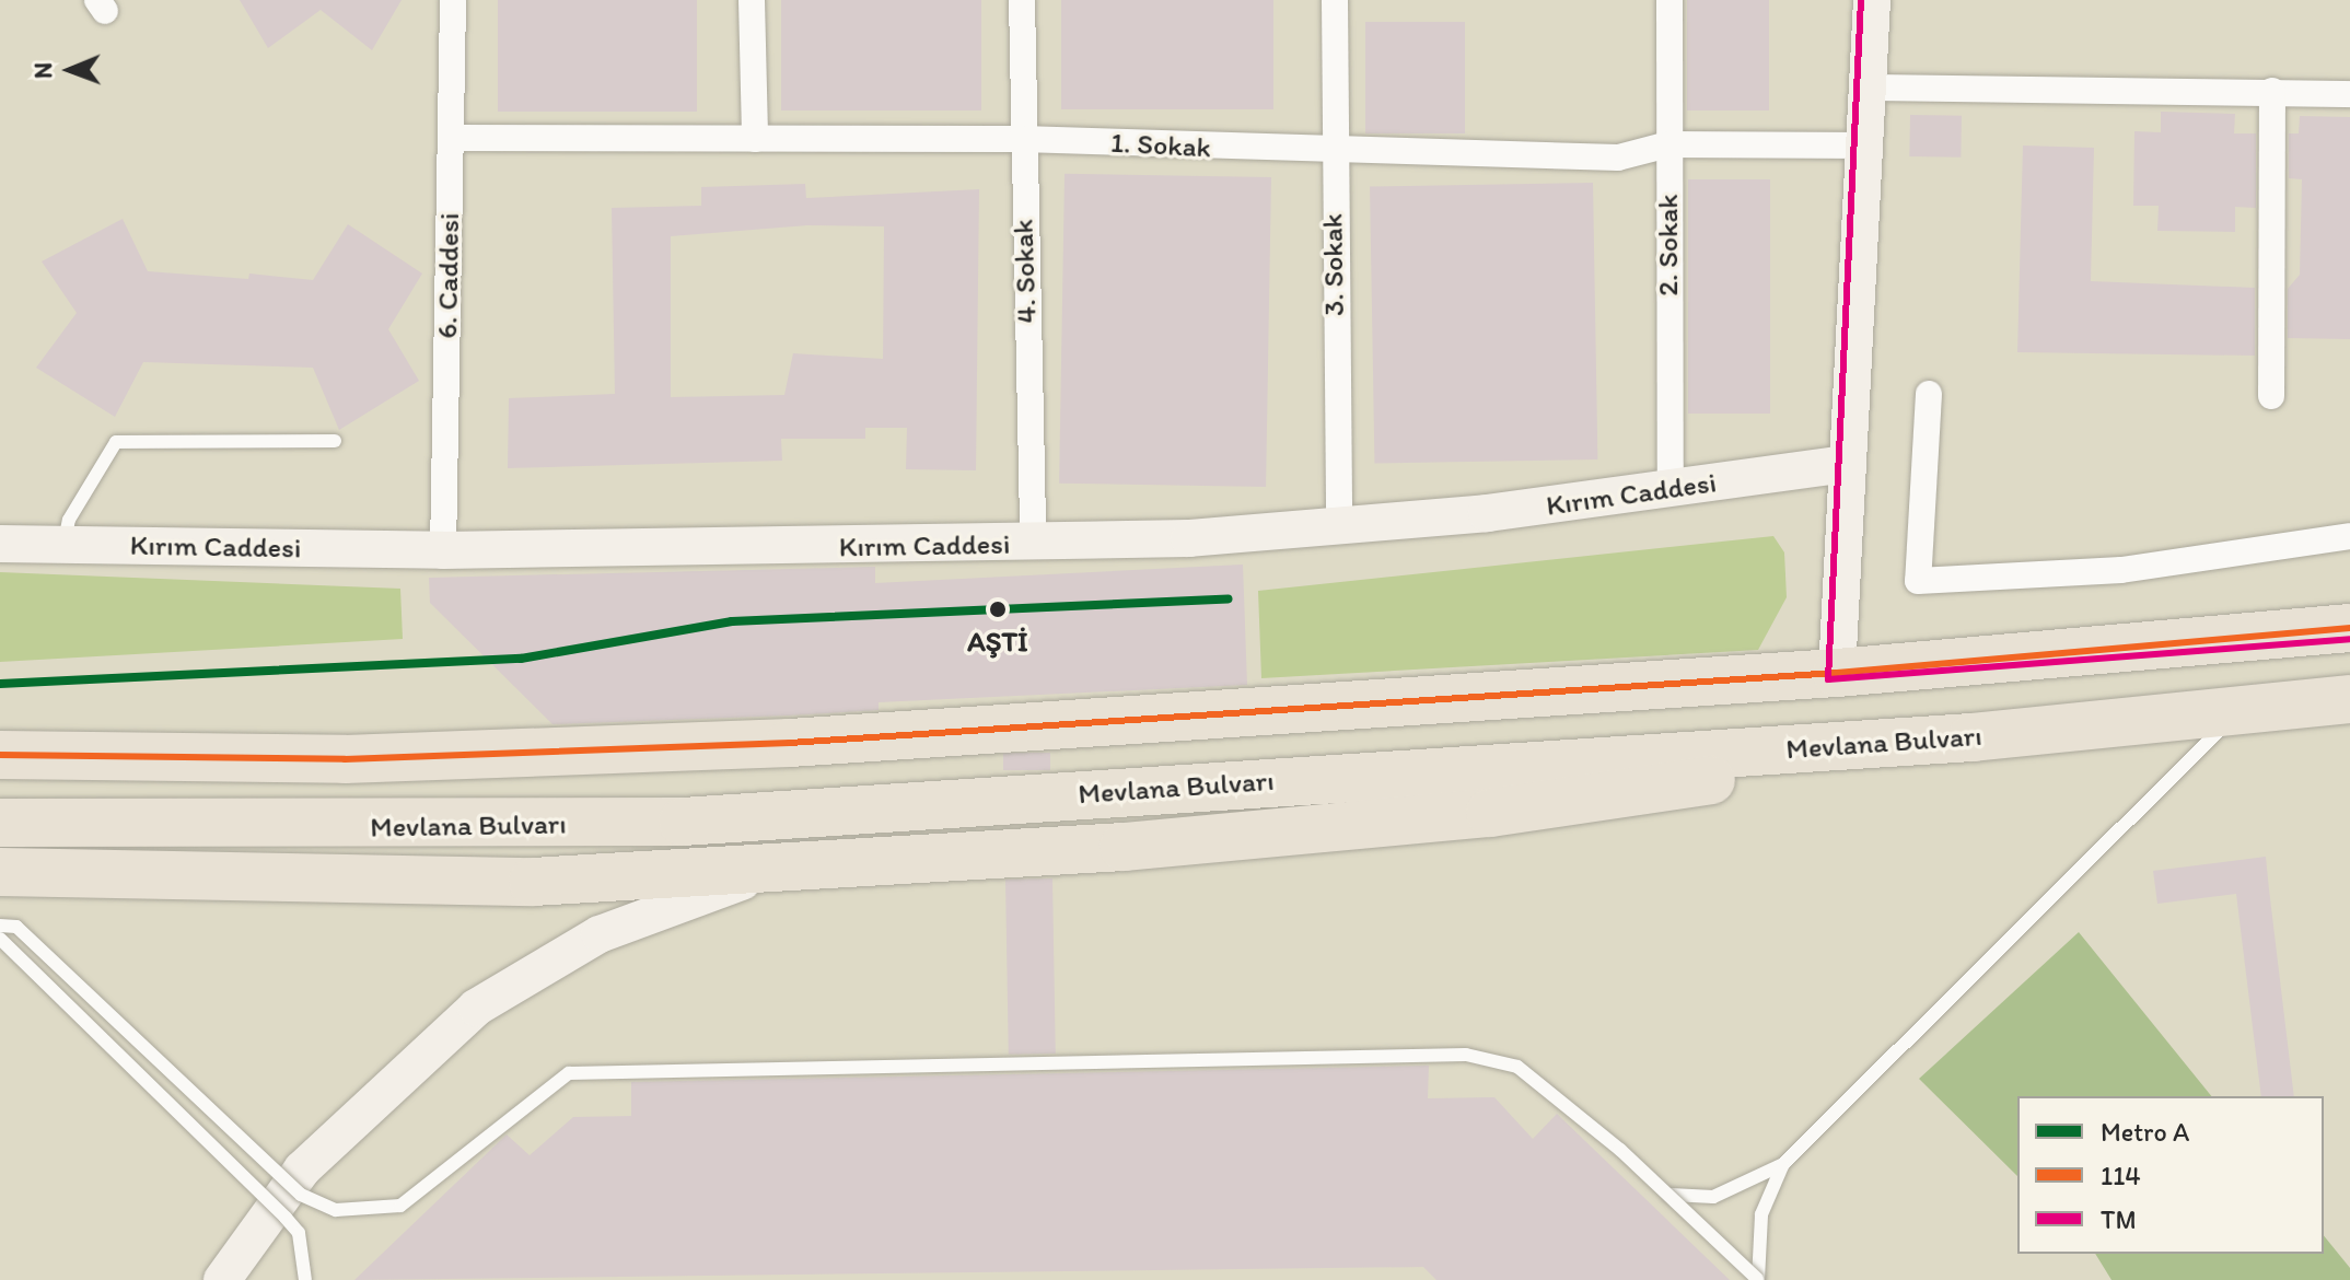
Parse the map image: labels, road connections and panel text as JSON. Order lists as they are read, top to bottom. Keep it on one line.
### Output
{"streets":{"highway":["Mevlana Bulvarı"],"street":["1. Sokak","2. Sokak","3. Sokak","4. Sokak","6. Caddesi","Kırım Caddesi"]},"crossings":[["1. Sokak","2. Sokak"],["1. Sokak","3. Sokak"],["1. Sokak","4. Sokak"],["1. Sokak","6. Caddesi"],["2. Sokak","Kırım Caddesi"],["3. Sokak","Kırım Caddesi"],["4. Sokak","Kırım Caddesi"],["6. Caddesi","Kırım Caddesi"]],"places":["AŞTİ"],"lines":["transit line TM","metro line A","transit line 114"],"legend":["Metro A","114","TM"],"north":"left"}
